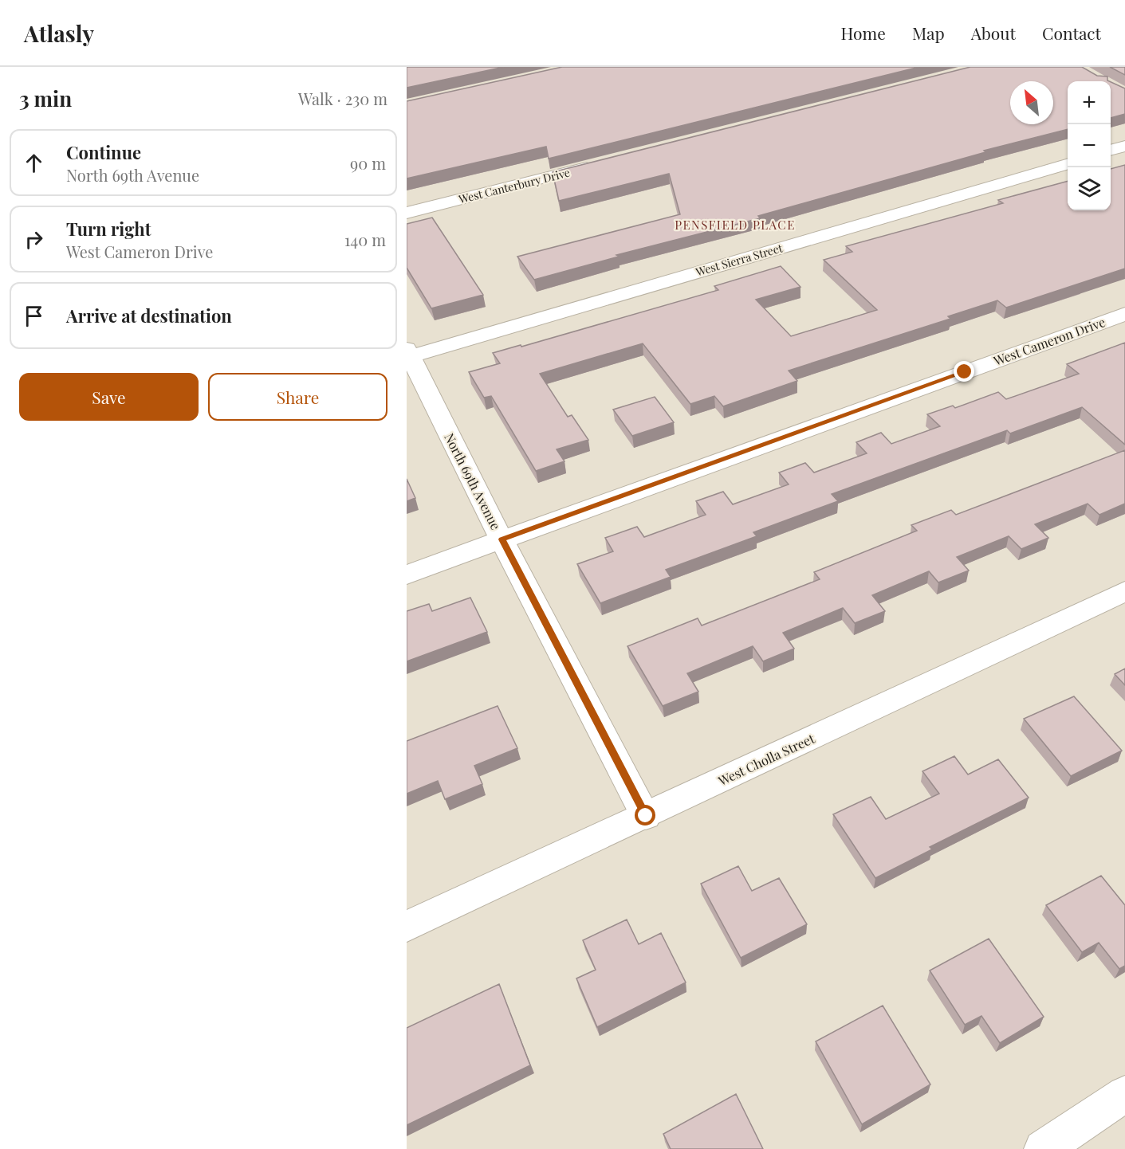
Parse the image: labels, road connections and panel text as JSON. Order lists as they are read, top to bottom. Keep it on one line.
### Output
{"streets":{"street":["West Canterbury Drive","West Sierra Street","West Cameron Drive","North 69th Avenue","West Cholla Street"]},"crossings":[["West Sierra Street","North 69th Avenue"],["West Cameron Drive","North 69th Avenue"],["North 69th Avenue","West Cholla Street"]],"districts":["PENSFIELD PLACE"],"north":"top left","page":{"header":"Atlasly","nav":["Home","Map","About","Contact"],"heading":["3 min","Walk · 230 m"],"map_buttons":["+","−"],"list":[["Continue","North 69th Avenue","90 m"],["Turn right","West Cameron Drive","140 m"],"Arrive at destination"],"buttons":["Save","Share"]}}
